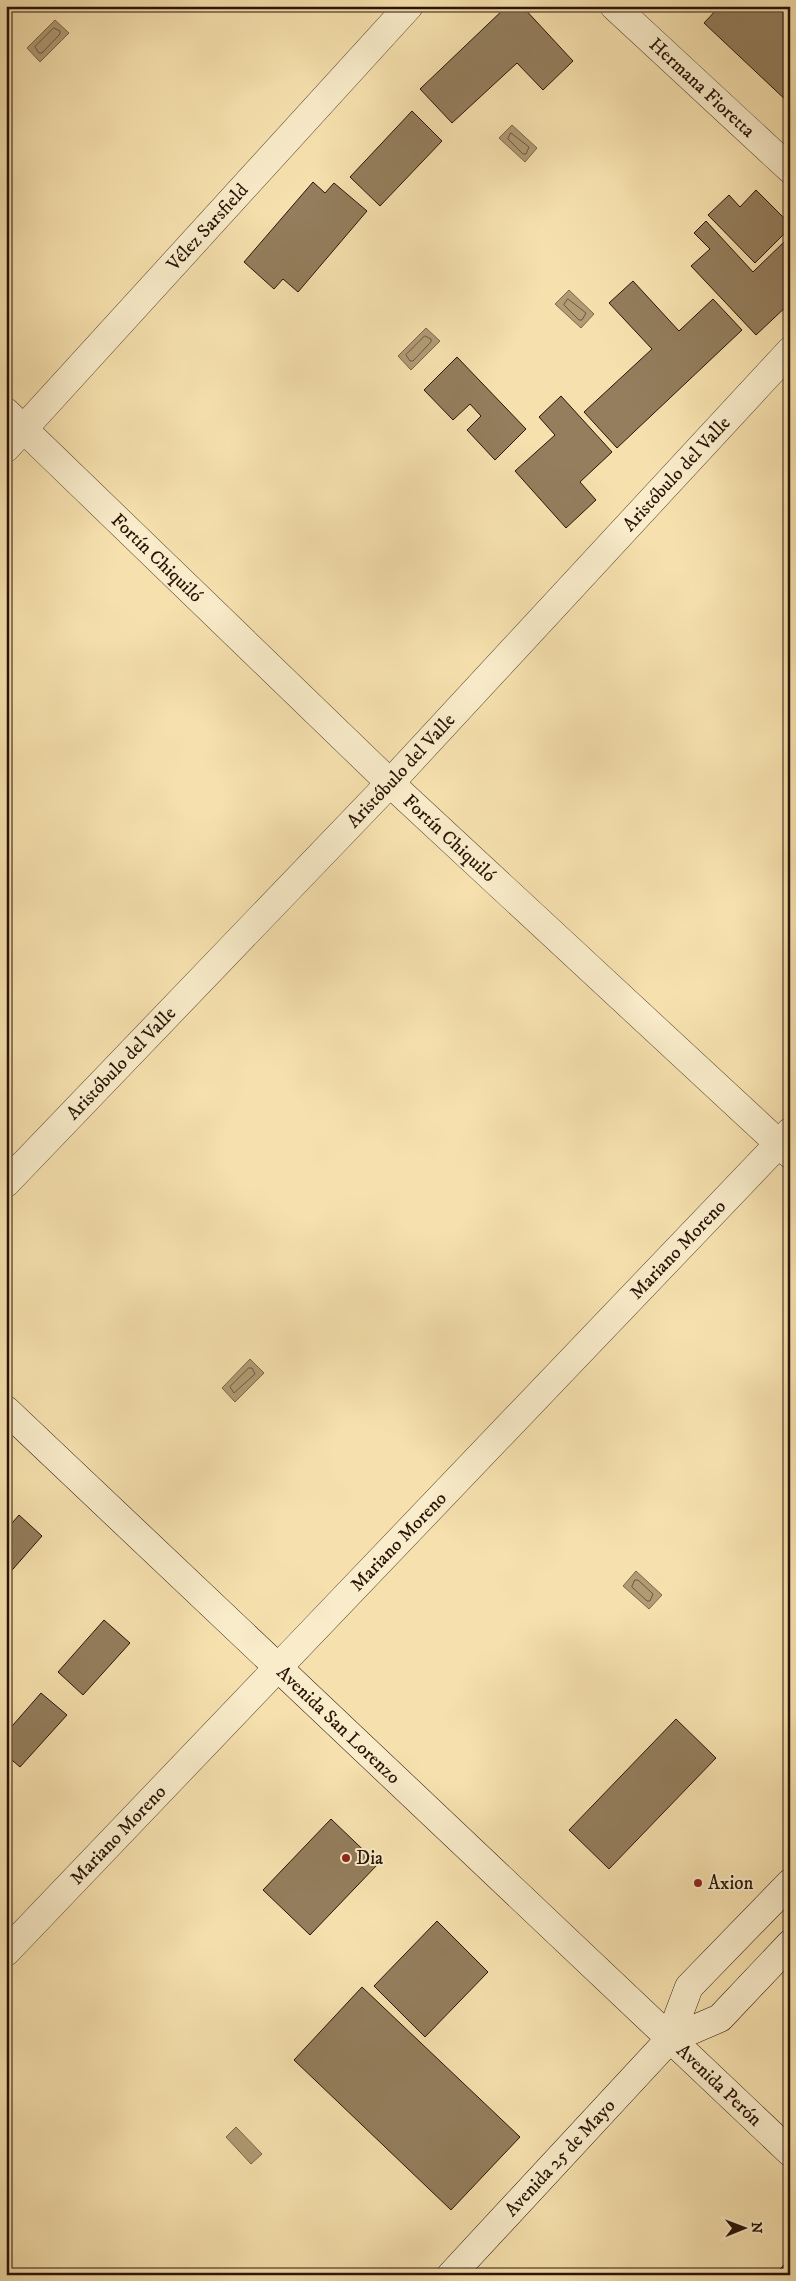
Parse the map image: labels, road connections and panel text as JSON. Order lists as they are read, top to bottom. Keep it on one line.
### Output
{"streets":{"street":["Hermana Fioretta","Vélez Sarsfield","Aristóbulo del Valle","Fortín Chiquiló","Mariano Moreno","Avenida San Lorenzo","Avenida Perón","Avenida 25 de Mayo"]},"crossings":[["Vélez Sarsfield","Fortín Chiquiló"],["Aristóbulo del Valle","Fortín Chiquiló"],["Fortín Chiquiló","Mariano Moreno"],["Mariano Moreno","Avenida San Lorenzo"],["Avenida San Lorenzo","Avenida Perón"],["Avenida San Lorenzo","Avenida 25 de Mayo"],["Avenida Perón","Avenida 25 de Mayo"]],"places":["Dia","Axion"],"north":"right"}
